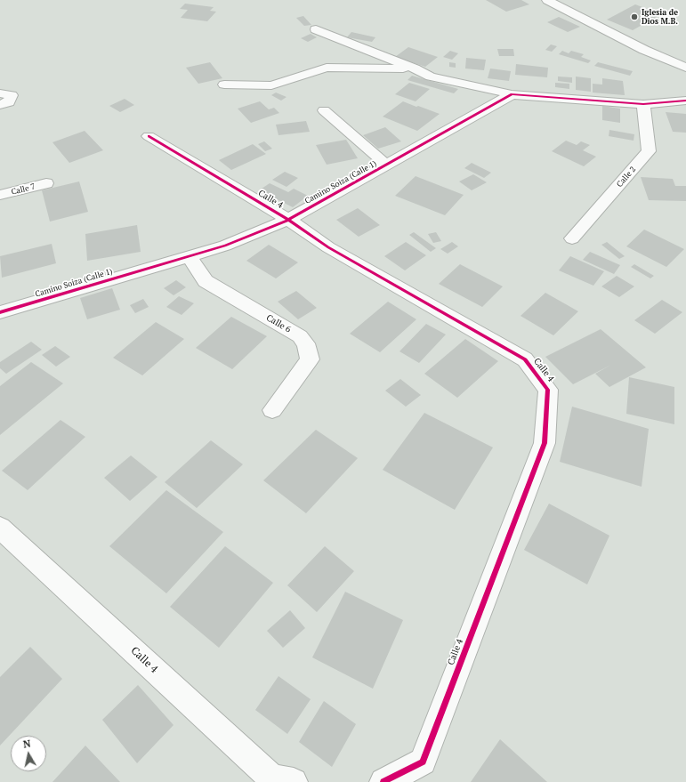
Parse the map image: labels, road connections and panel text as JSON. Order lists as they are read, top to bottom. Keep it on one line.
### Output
{"streets":{"street":["Calle 2","Camino Soiza (Calle 1)","Calle 7","Calle 4","Calle 6"]},"crossings":[["Camino Soiza (Calle 1)","Calle 4"],["Camino Soiza (Calle 1)","Calle 6"]],"places":["Iglesia de Dios M.B."],"north":"top"}
